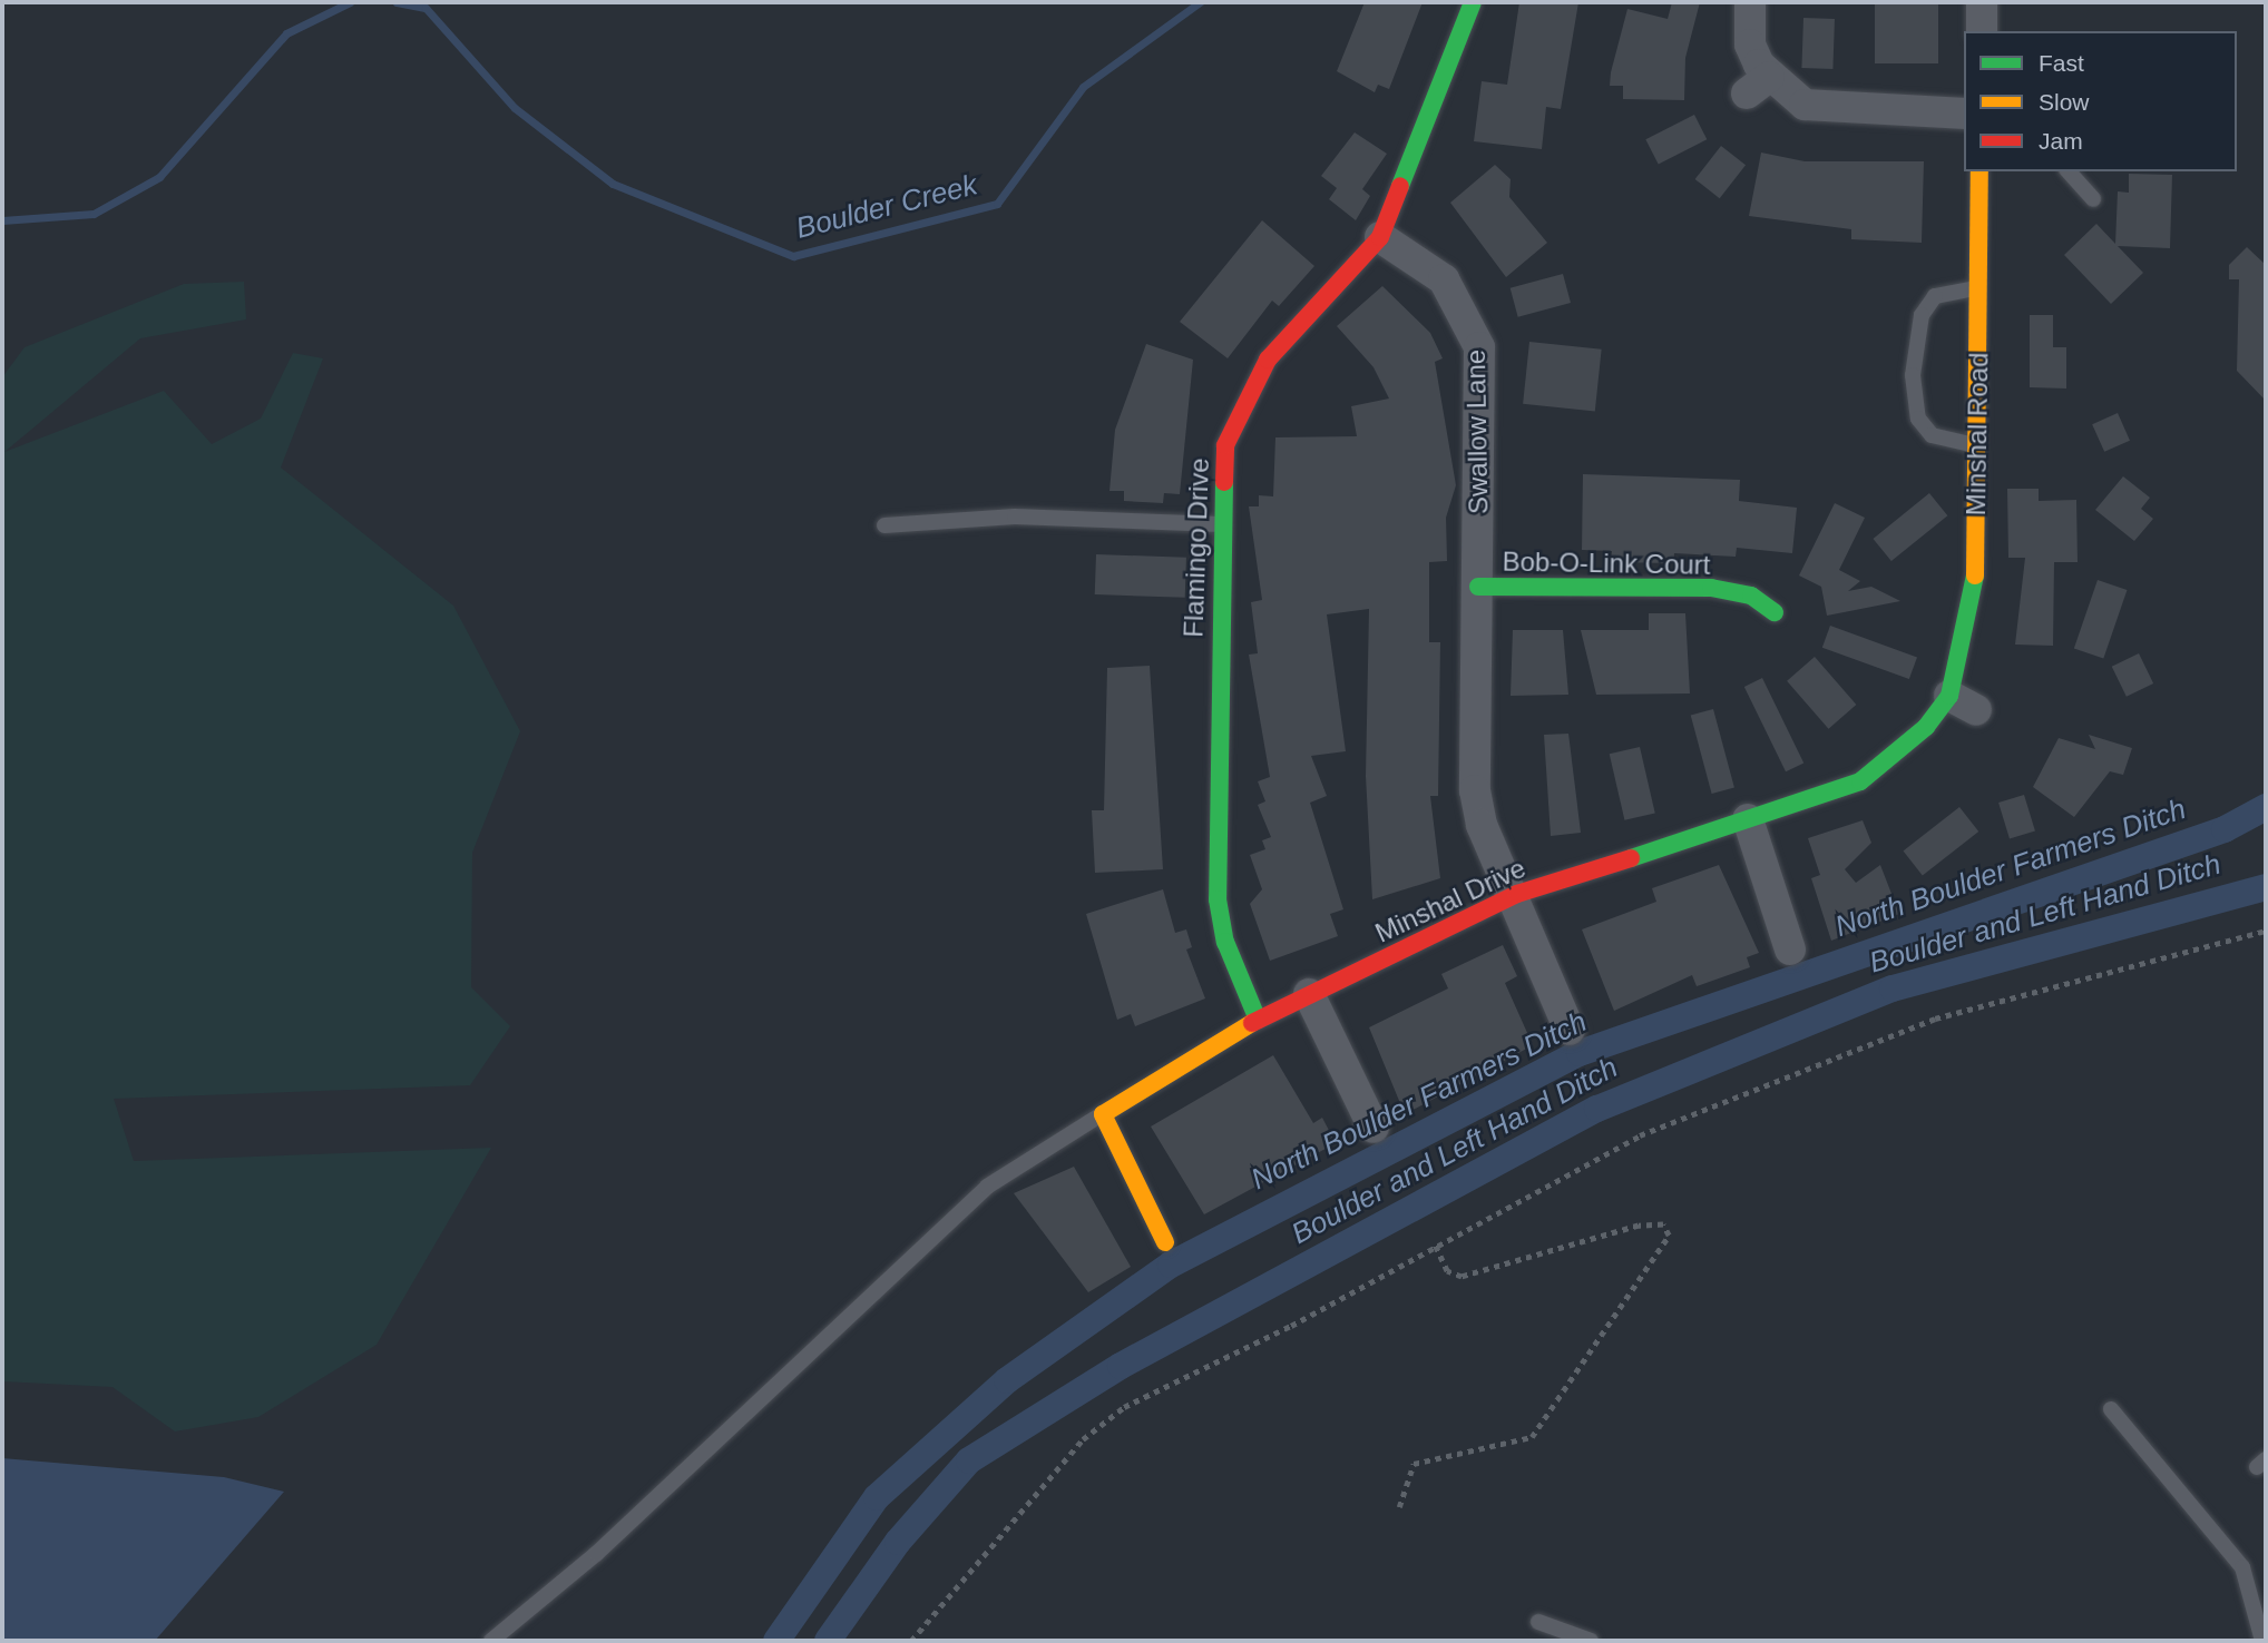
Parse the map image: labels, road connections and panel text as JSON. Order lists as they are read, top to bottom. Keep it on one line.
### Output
{"streets":{"street":["Swallow Lane","Minshal Road","Flamingo Drive","Bob-O-Link Court","Minshal Drive"]},"crossings":[["Swallow Lane","Flamingo Drive"],["Swallow Lane","Bob-O-Link Court"],["Swallow Lane","Minshal Drive"],["Minshal Road","Minshal Drive"],["Flamingo Drive","Minshal Drive"]],"water":["Boulder Creek","North Boulder Farmers Ditch","Boulder and Left Hand Ditch"],"legend":["Fast","Slow","Jam"]}
